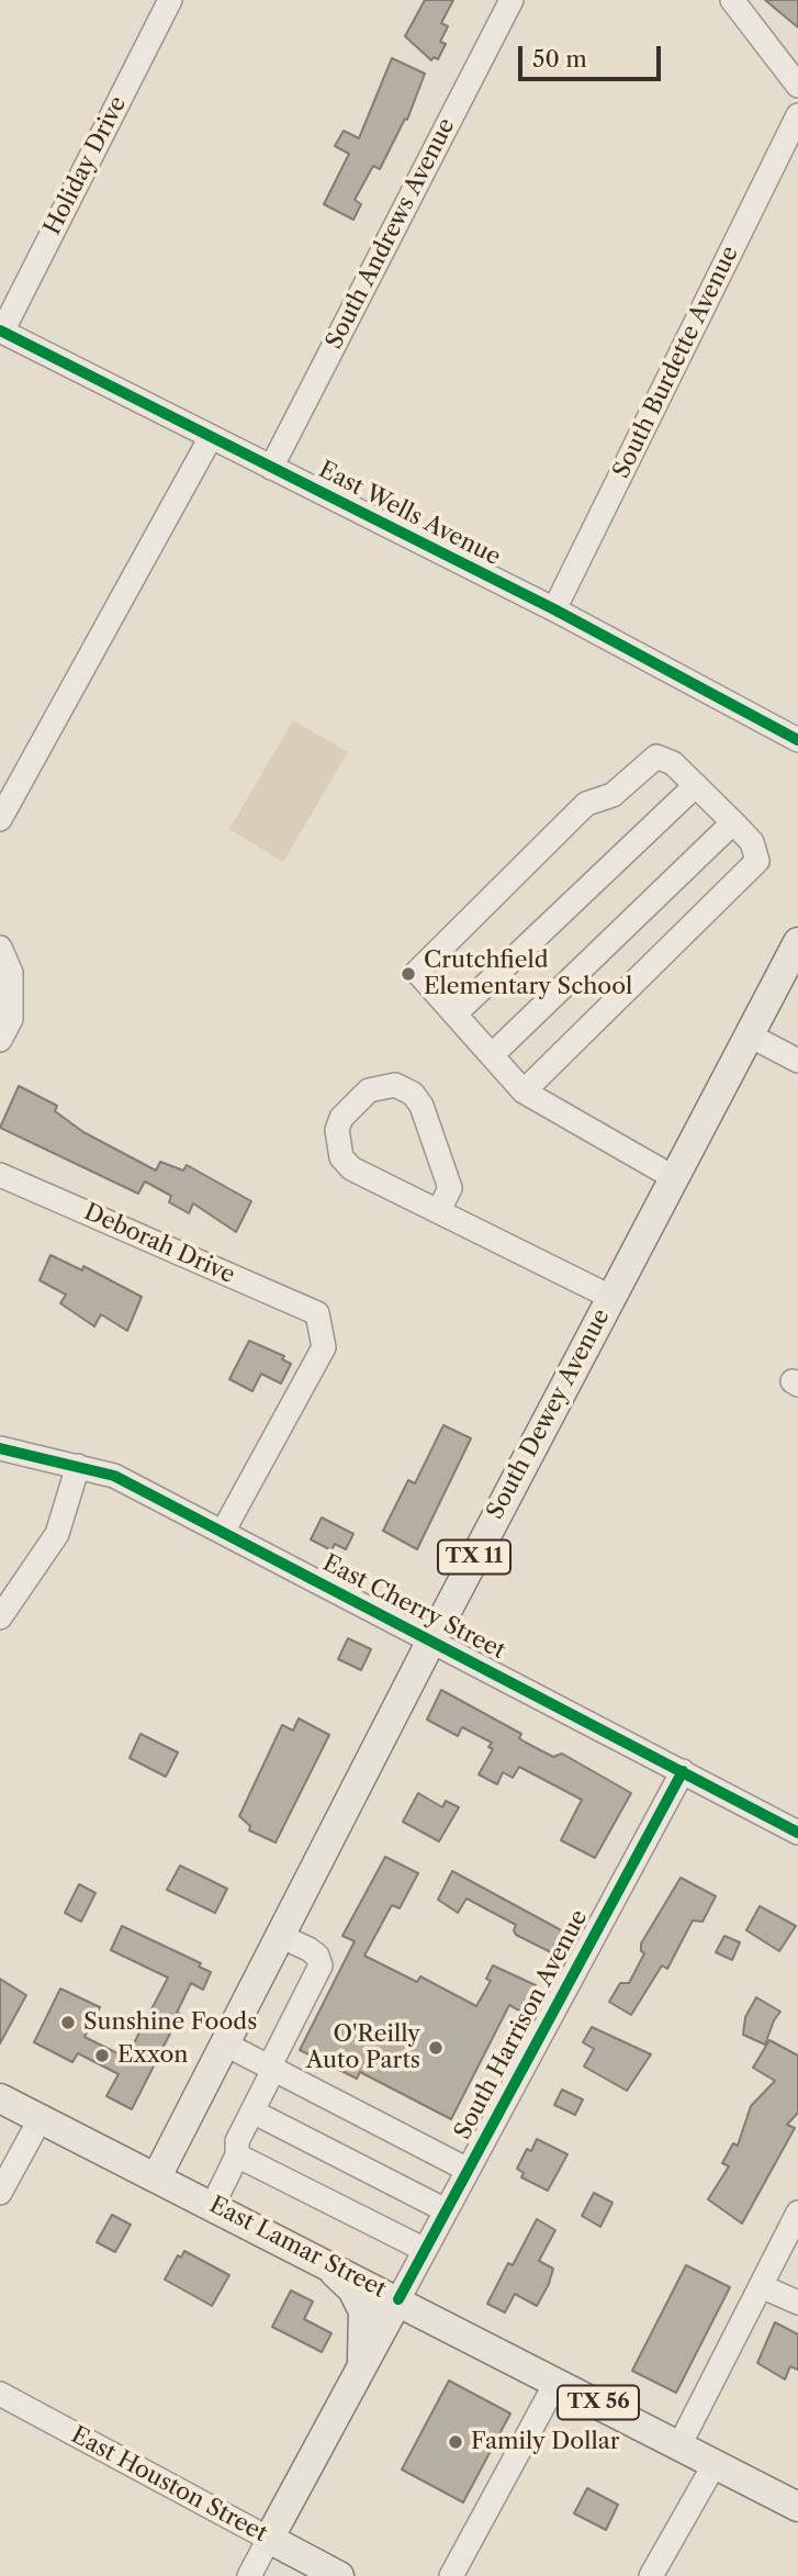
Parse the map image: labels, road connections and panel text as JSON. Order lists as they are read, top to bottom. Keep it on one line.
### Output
{"streets":{"main road":["South Dewey Avenue","TX 11","South Harrison Avenue","East Lamar Street","TX 56","East Houston Street"],"street":["Holiday Drive","South Andrews Avenue","South Burdette Avenue","East Wells Avenue","Deborah Drive","East Cherry Street"]},"crossings":[["Holiday Drive","East Wells Avenue"],["South Andrews Avenue","East Wells Avenue"],["South Burdette Avenue","East Wells Avenue"],["Deborah Drive","East Cherry Street"],["South Dewey Avenue","East Cherry Street"],["South Dewey Avenue","East Lamar Street"],["East Cherry Street","South Harrison Avenue"],["South Harrison Avenue","East Lamar Street"],["South Harrison Avenue","East Houston Street"]],"places":["Crutchfield Elementary School","Sunshine Foods","O'Reilly Auto Parts","Exxon","Family Dollar"],"scale_bar":"50 m"}
